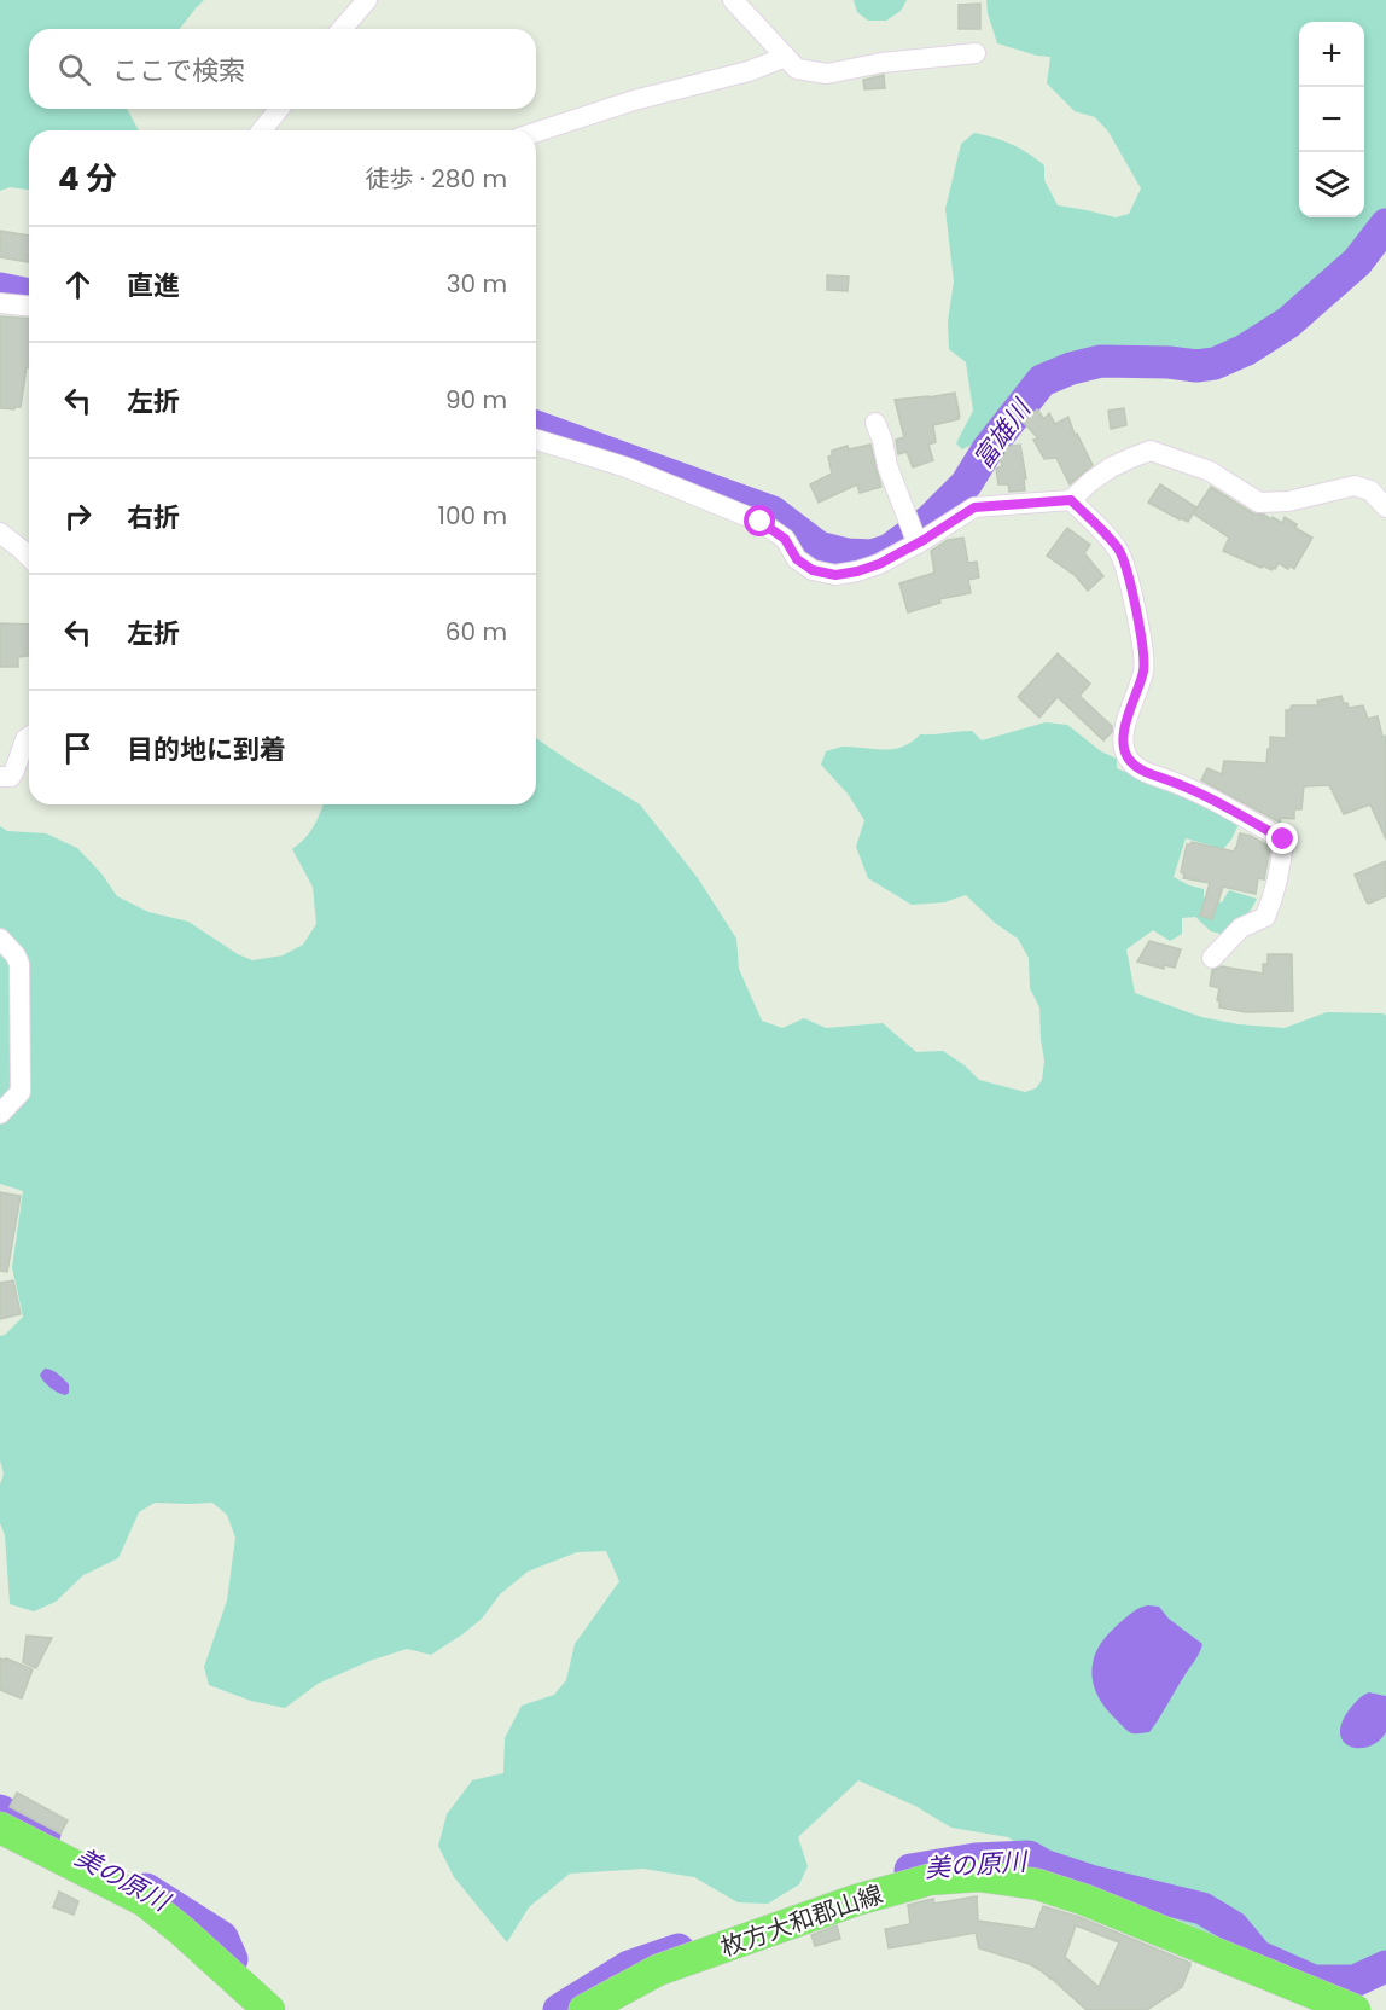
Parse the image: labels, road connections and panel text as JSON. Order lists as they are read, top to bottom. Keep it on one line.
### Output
{"streets":{"main road":["枚方大和郡山線"]},"water":["富雄川","美の原川"],"page":{"map_buttons":["+","−"],"search":"ここで検索","heading":["4 分","徒歩 · 280 m"],"list":[["直進","30 m"],["左折","90 m"],["右折","100 m"],["左折","60 m"],"目的地に到着"]}}
